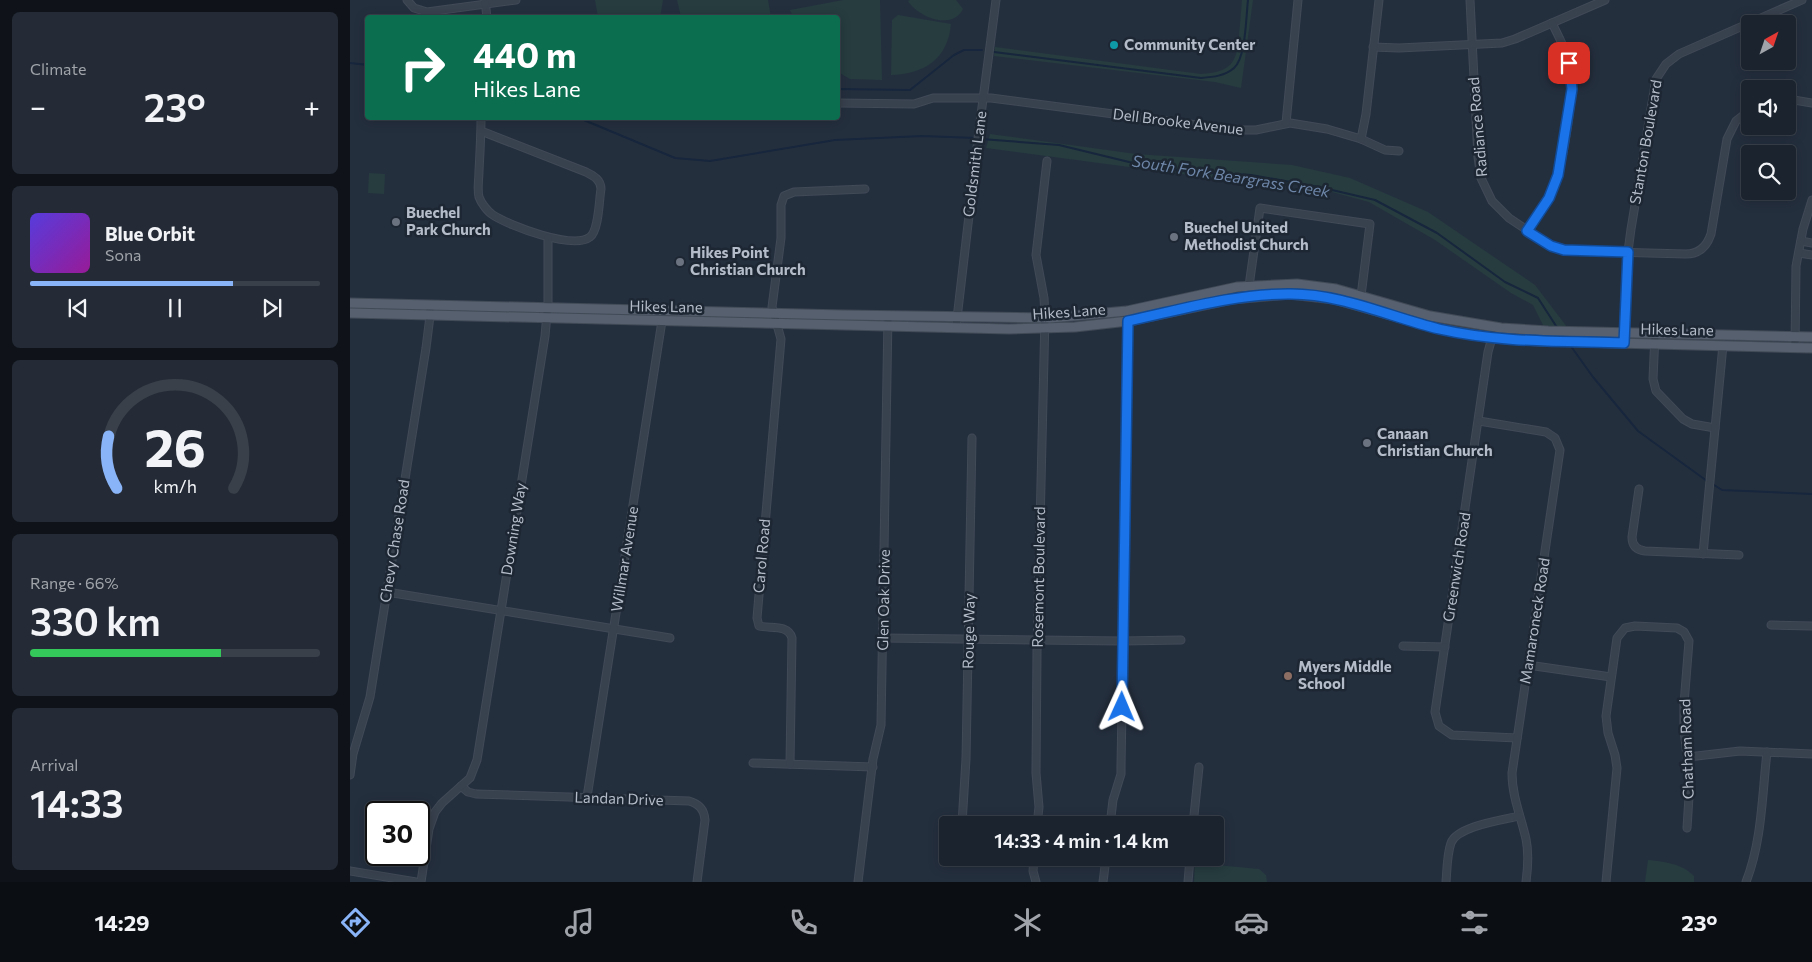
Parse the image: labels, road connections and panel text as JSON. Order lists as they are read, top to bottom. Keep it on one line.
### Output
{"streets":{"main road":["Hikes Lane"],"street":["Dell Brooke Avenue","Radiance Road","Stanton Boulevard","Goldsmith Lane","Downing Way","Chevy Chase Road","Carol Road","Willmar Avenue","Greenwich Road","Rosemont Boulevard","Glen Oak Drive","Mamaroneck Road","Rouge Way","Chatham Road","Landan Drive"]},"crossings":[["Dell Brooke Avenue","Goldsmith Lane"],["Radiance Road","Stanton Boulevard"],["Stanton Boulevard","Hikes Lane"],["Goldsmith Lane","Hikes Lane"],["Hikes Lane","Downing Way"],["Hikes Lane","Chevy Chase Road"],["Hikes Lane","Carol Road"],["Hikes Lane","Willmar Avenue"],["Hikes Lane","Greenwich Road"],["Hikes Lane","Rosemont Boulevard"],["Hikes Lane","Glen Oak Drive"],["Downing Way","Landan Drive"],["Willmar Avenue","Landan Drive"],["Greenwich Road","Mamaroneck Road"]],"water":["South Fork Beargrass Creek"],"places":["Community Center","Buechel Park Church","Buechel United Methodist Church","Hikes Point Christian Church","Canaan Christian Church","Myers Middle School"],"north":"top right","page":{"tile":["Climate",["Range · 66%","330 km"],["Arrival","14:33"]],"turn":["440 m","Hikes Lane"],"heat":["−","23°","+"],"song":["Blue Orbit","Sona"],"limit":"30","trip":"14:33 · 4 min · 1.4 km","tabs":["14:29","23°"],"gauge":["26","km/h"]}}
